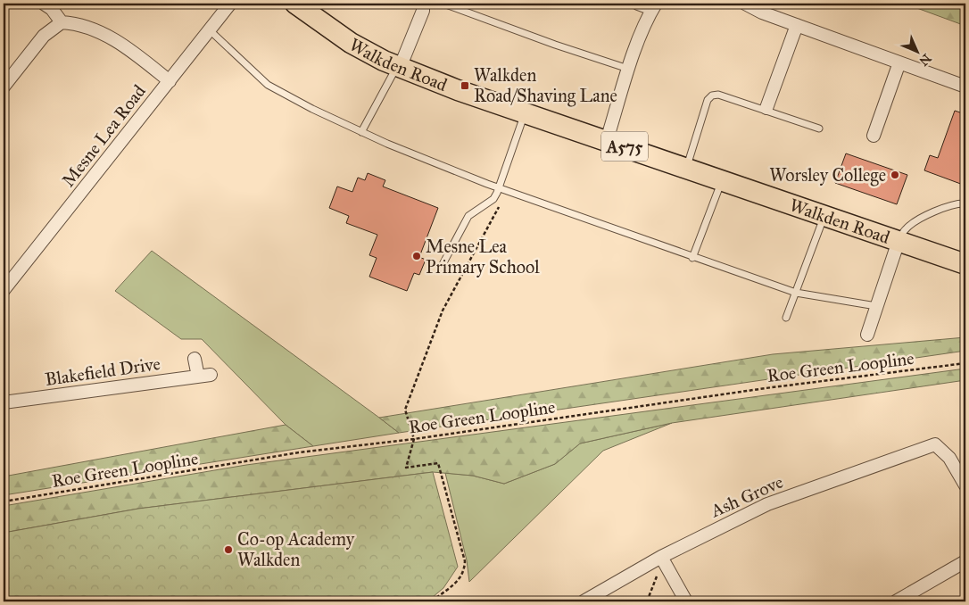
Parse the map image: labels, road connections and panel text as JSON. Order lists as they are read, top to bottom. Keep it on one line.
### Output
{"streets":{"main road":["Walkden Road","A575"],"street":["Mesne Lea Road","Blakefield Drive","Ash Grove"],"path":["Roe Green Loopline"]},"places":{"transit":["Walkden Road/Shaving Lane"],"other":["Worsley College","Mesne Lea Primary School","Co-op Academy Walkden"]},"north":"bottom right"}
